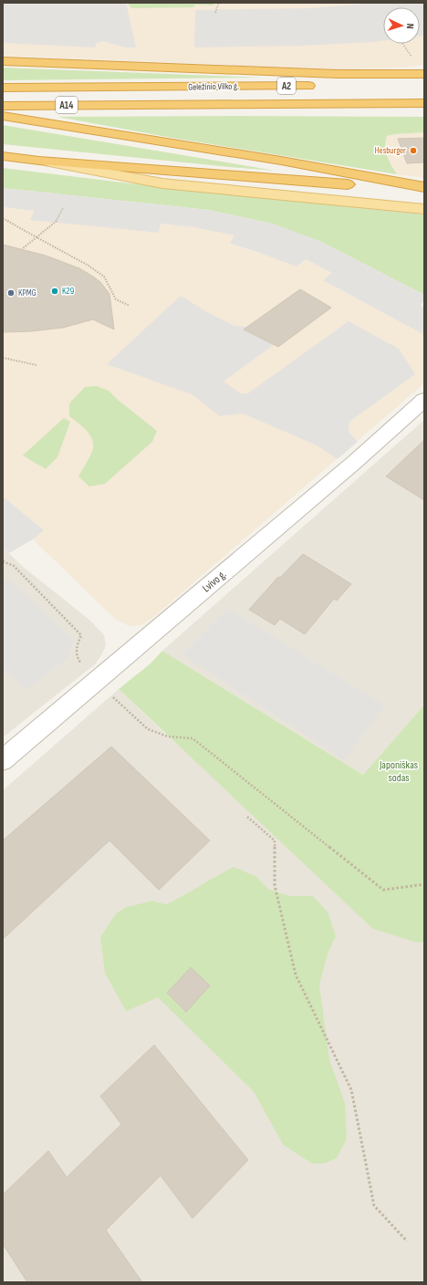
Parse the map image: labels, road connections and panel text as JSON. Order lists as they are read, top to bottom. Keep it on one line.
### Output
{"streets":{"highway":["A2","Geležinio Vilko g.","A14"],"street":["Lvivo g."]},"parks":["Japoniškas sodas"],"places":["Hesburger","K29","KPMG"],"north":"right"}
